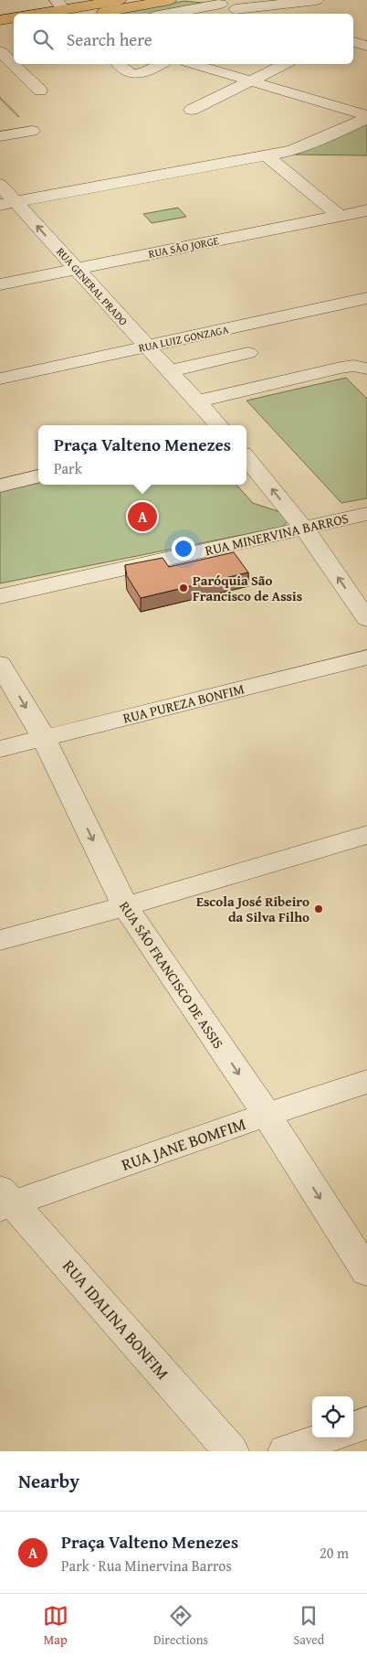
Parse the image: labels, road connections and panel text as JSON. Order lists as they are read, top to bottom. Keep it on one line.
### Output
{"streets":{"street":["RUA SÃO JORGE","RUA GENERAL PRADO","RUA LUIZ GONZAGA","RUA MINERVINA BARROS","RUA PUREZA BONFIM","RUA SÃO FRANCISCO DE ASSIS","RUA JANE BOMFIM","RUA IDALINA BONFIM"]},"crossings":[["RUA SÃO JORGE","RUA GENERAL PRADO"],["RUA GENERAL PRADO","RUA LUIZ GONZAGA"],["RUA PUREZA BONFIM","RUA SÃO FRANCISCO DE ASSIS"],["RUA SÃO FRANCISCO DE ASSIS","RUA JANE BOMFIM"],["RUA JANE BOMFIM","RUA IDALINA BONFIM"]],"one_way":["RUA SÃO FRANCISCO DE ASSIS"],"places":["Paróquia São Francisco de Assis","Escola José Ribeiro da Silva Filho"],"page":{"search":"Search here","popup":["Praça Valteno Menezes","Park"],"pins":"A","heading":"Nearby","list":[{"mark":"A","name":"Praça Valteno Menezes","note":"Park · Rua Minervina Barros","value":"20 m"}],"nav":["Map","Directions","Saved"]}}
